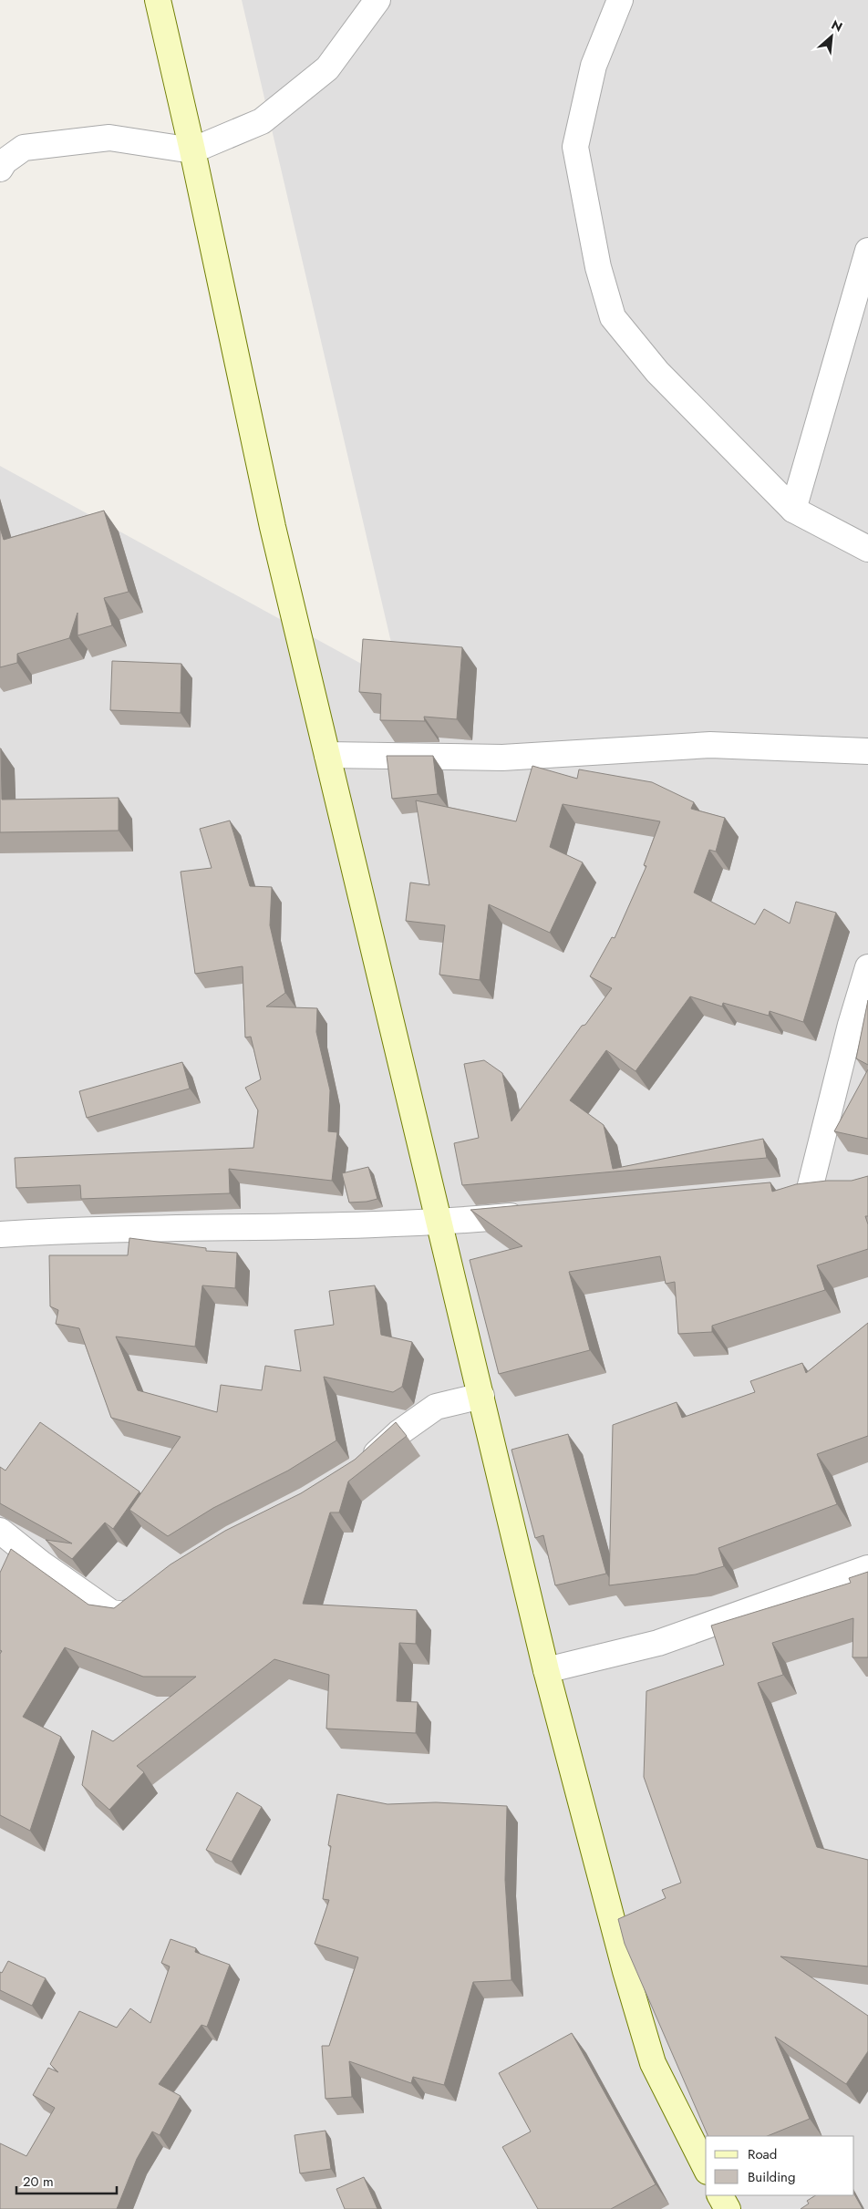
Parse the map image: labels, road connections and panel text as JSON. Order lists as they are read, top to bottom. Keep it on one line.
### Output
{"legend":["Road","Building"],"scale_bar":"20 m","north":"top right"}
